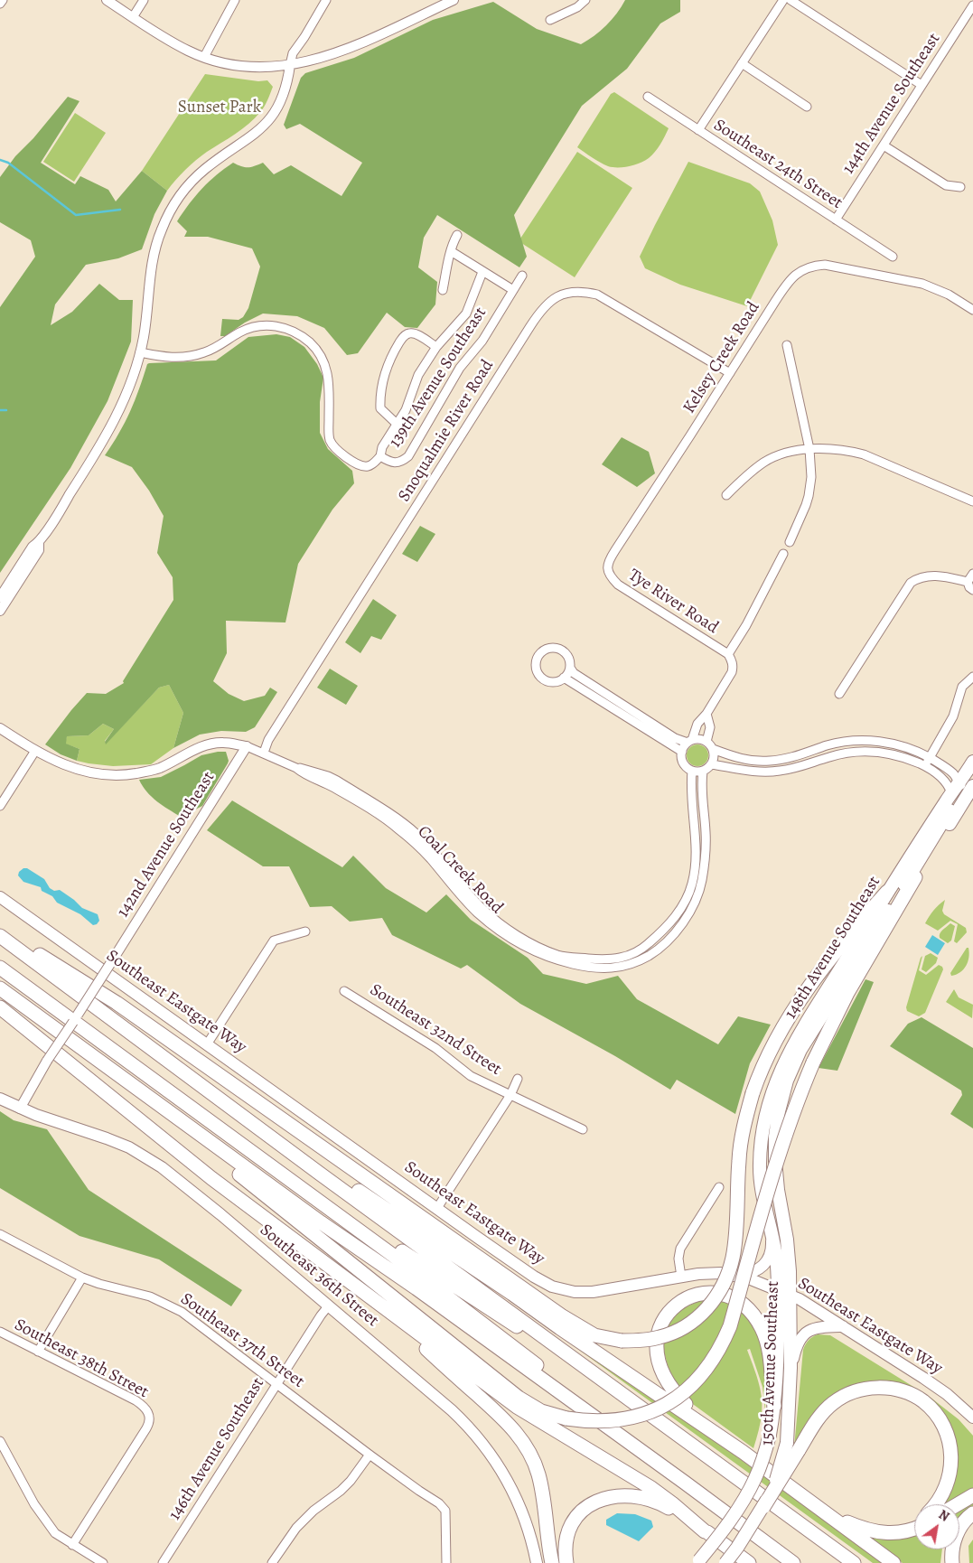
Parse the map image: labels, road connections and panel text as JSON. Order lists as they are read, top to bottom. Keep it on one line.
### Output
{"streets":{"main road":["148th Avenue Southeast","Southeast Eastgate Way","Southeast 36th Street","150th Avenue Southeast"],"street":["144th Avenue Southeast","Southeast 24th Street","Kelsey Creek Road","139th Avenue Southeast","Snoqualmie River Road","Tye River Road","142nd Avenue Southeast","Coal Creek Road","Southeast 32nd Street","Southeast 37th Street","Southeast 38th Street","146th Avenue Southeast"]},"crossings":[["144th Avenue Southeast","Southeast 24th Street"],["Kelsey Creek Road","Snoqualmie River Road"],["Kelsey Creek Road","Tye River Road"],["Snoqualmie River Road","Coal Creek Road"],["142nd Avenue Southeast","Coal Creek Road"],["142nd Avenue Southeast","Southeast 36th Street"],["148th Avenue Southeast","150th Avenue Southeast"],["Southeast Eastgate Way","150th Avenue Southeast"],["Southeast 36th Street","146th Avenue Southeast"],["Southeast 37th Street","146th Avenue Southeast"]],"parks":["Sunset Park"],"north":"top right"}
